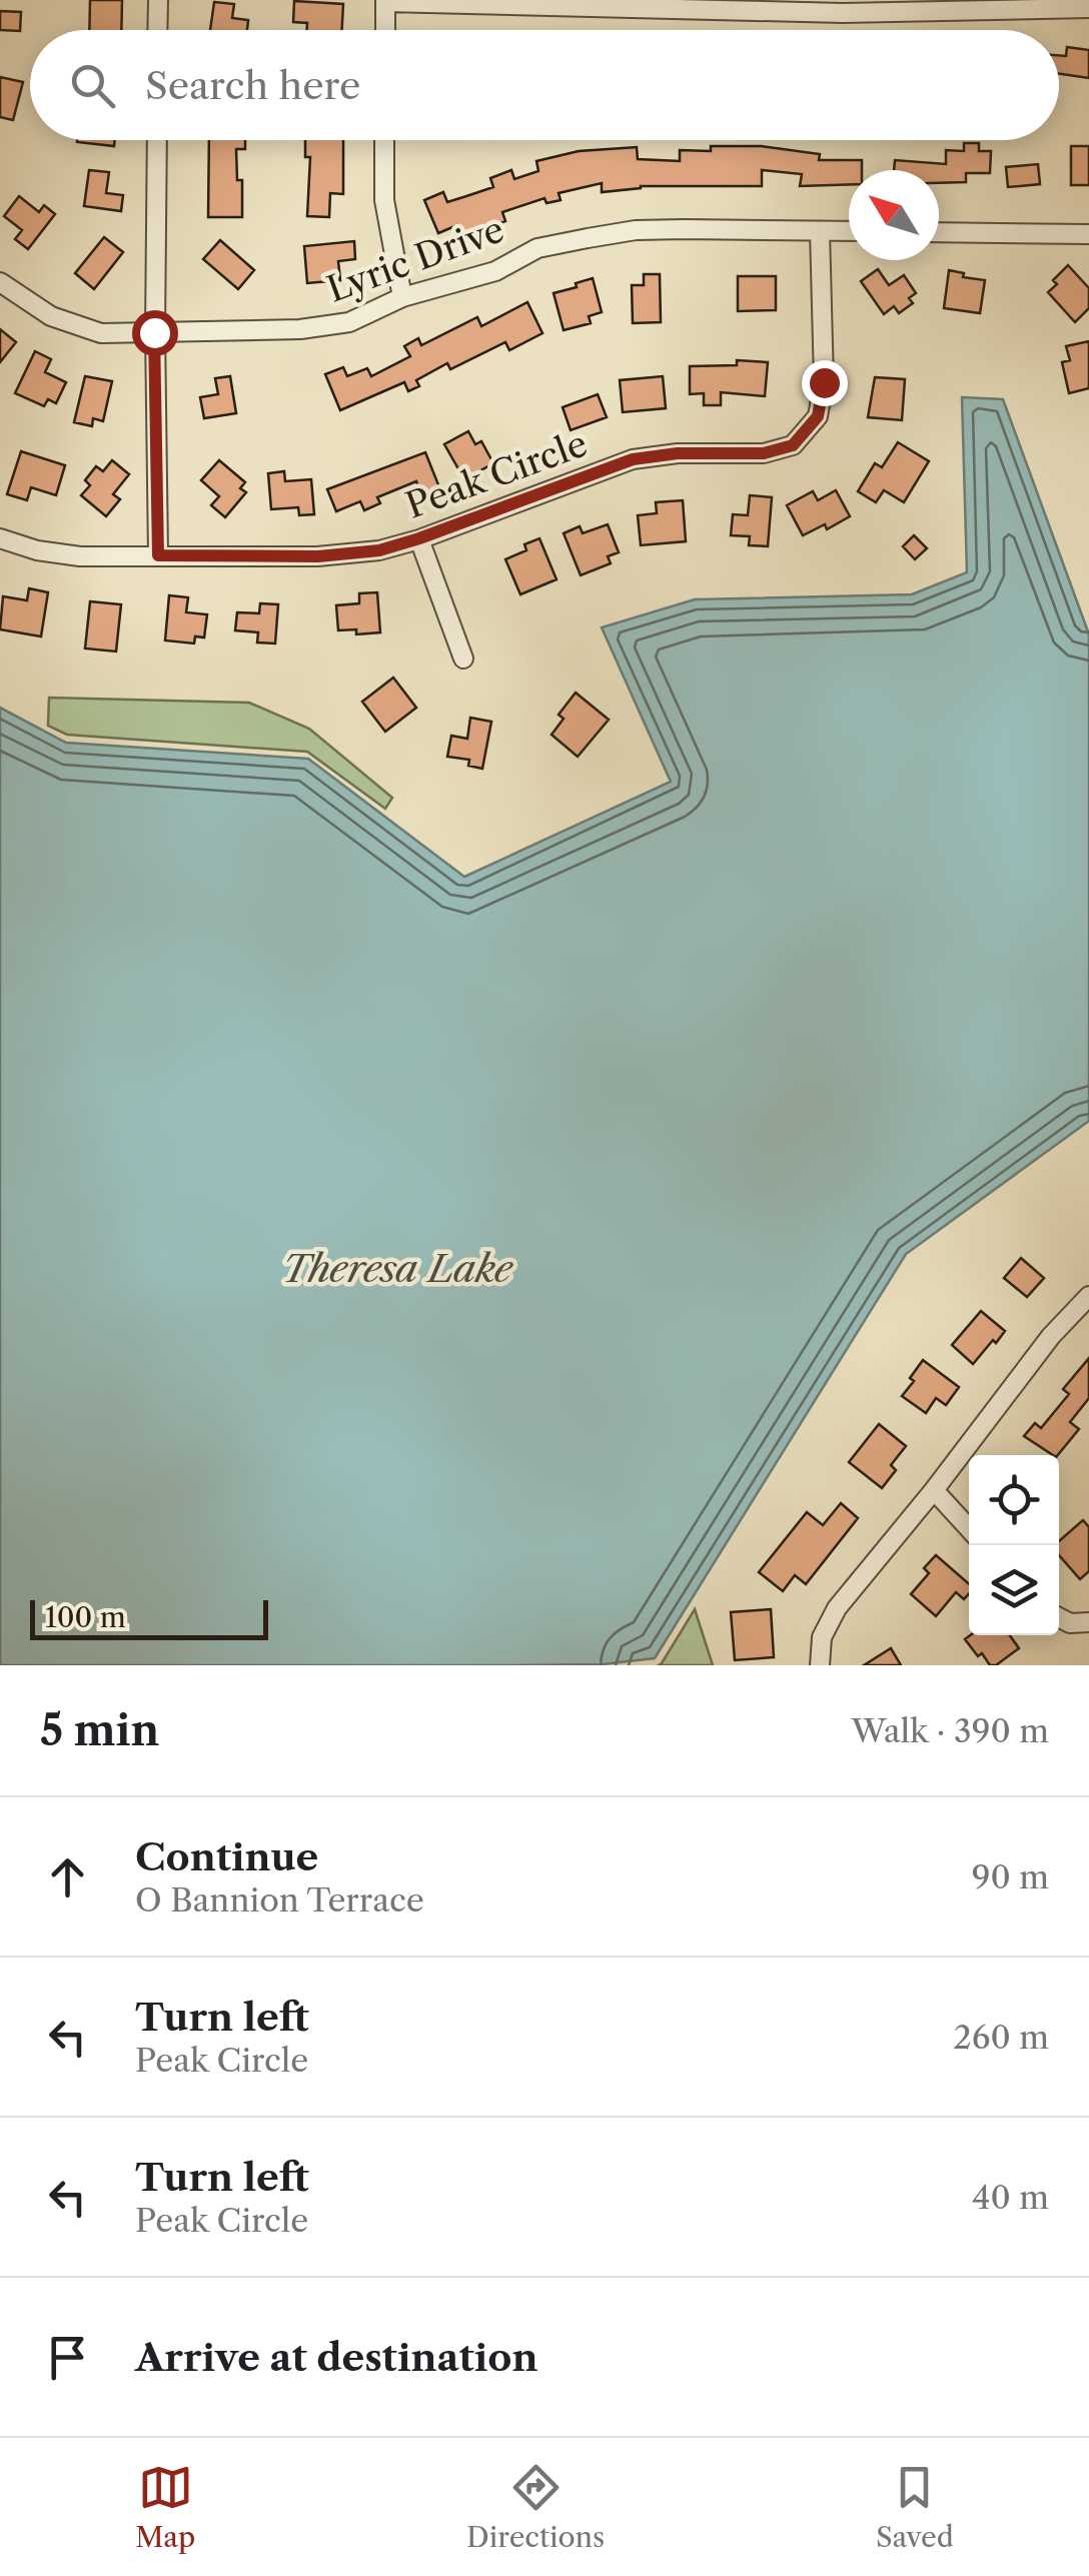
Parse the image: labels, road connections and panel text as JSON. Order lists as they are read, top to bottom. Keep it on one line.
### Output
{"streets":{"street":["Lyric Drive","Peak Circle"]},"crossings":[["Lyric Drive","Peak Circle"]],"water":["Theresa Lake"],"scale_bar":"100 m","north":"top left","page":{"search":"Search here","scale":"100 m","heading":["5 min","Walk · 390 m"],"list":[["Continue","O Bannion Terrace","90 m"],["Turn left","Peak Circle","260 m"],["Turn left","Peak Circle","40 m"],"Arrive at destination"],"nav":["Map","Directions","Saved"]}}
